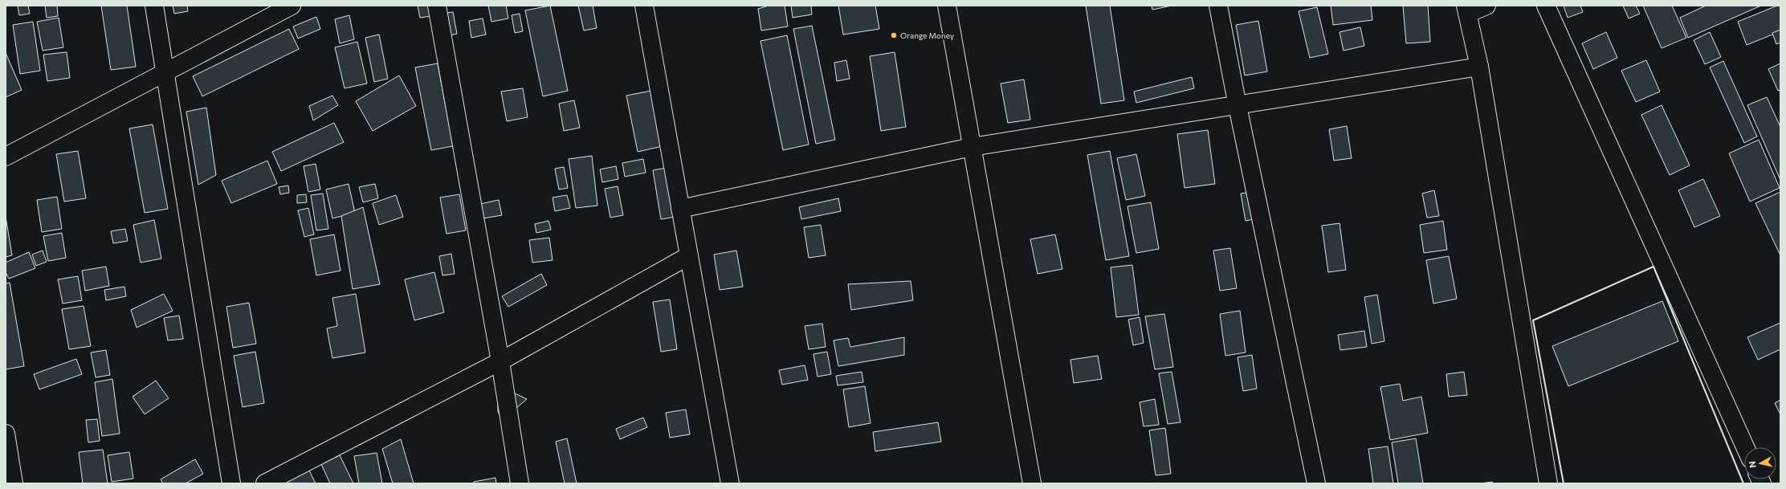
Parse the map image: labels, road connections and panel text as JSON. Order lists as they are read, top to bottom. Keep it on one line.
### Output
{"places":["Orange Money"],"north":"left"}
